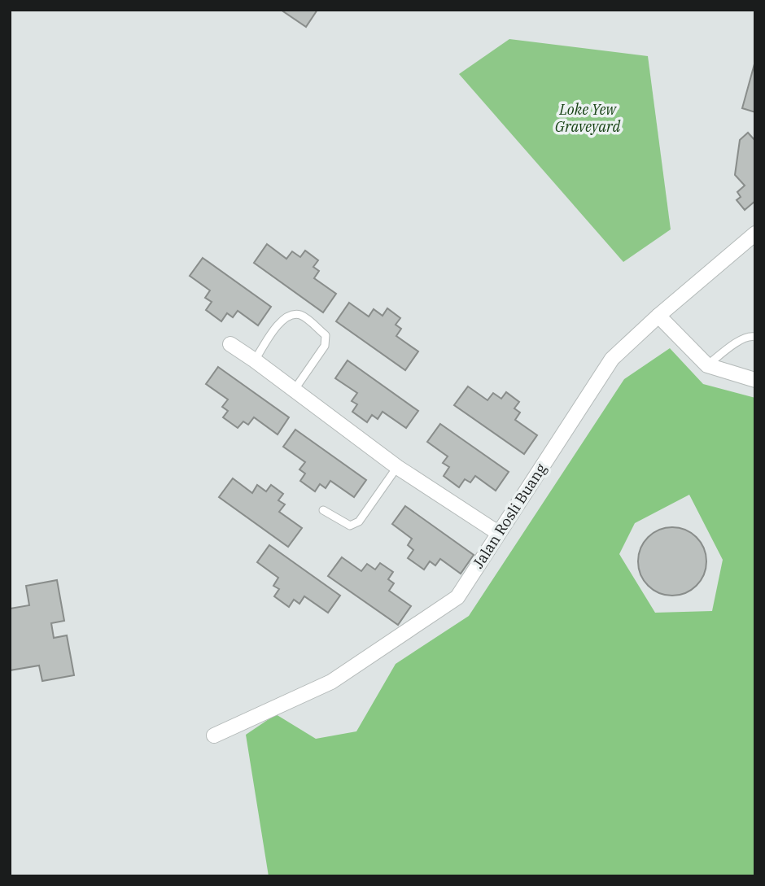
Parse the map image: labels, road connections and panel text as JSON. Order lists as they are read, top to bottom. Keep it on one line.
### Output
{"streets":{"street":["Jalan Rosli Buang"]},"parks":["Loke Yew Graveyard"]}
